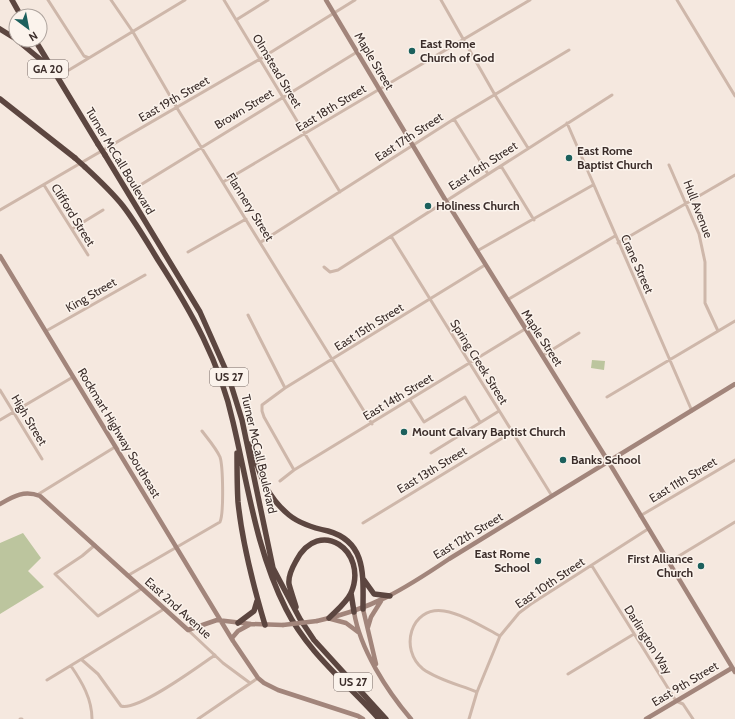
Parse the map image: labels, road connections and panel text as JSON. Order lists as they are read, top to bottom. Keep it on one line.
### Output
{"streets":{"highway":["GA 20","Turner McCall Boulevard","US 27"],"main road":["Maple Street","Rockmart Highway Southeast","East 12th Street","East 2nd Avenue","East 9th Street"],"street":["Olmstead Street","East 19th Street","East 18th Street","Brown Street","East 17th Street","East 16th Street","Flannery Street","Hull Avenue","Clifford Street","Crane Street","King Street","East 15th Street","Spring Creek Street","East 14th Street","High Street","East 13th Street","East 11th Street","East 10th Street","Darlington Way"]},"crossings":[["Maple Street","East 19th Street"],["Maple Street","East 18th Street"],["Maple Street","Brown Street"],["Maple Street","East 17th Street"],["Maple Street","East 16th Street"],["Maple Street","East 15th Street"],["Maple Street","East 14th Street"],["Maple Street","East 11th Street"],["Maple Street","East 12th Street"],["Maple Street","East 10th Street"],["Maple Street","East 9th Street"],["GA 20","Turner McCall Boulevard"],["Olmstead Street","East 19th Street"],["Olmstead Street","East 18th Street"],["Olmstead Street","Brown Street"],["Olmstead Street","East 17th Street"],["East 19th Street","Flannery Street"],["East 19th Street","Clifford Street"],["East 18th Street","Flannery Street"],["Brown Street","Flannery Street"],["East 17th Street","Flannery Street"],["East 16th Street","Crane Street"],["East 16th Street","Spring Creek Street"],["Flannery Street","East 15th Street"],["Flannery Street","East 14th Street"],["Crane Street","East 12th Street"],["King Street","Rockmart Highway Southeast"],["East 15th Street","Spring Creek Street"],["East 15th Street","East 14th Street"],["Spring Creek Street","East 14th Street"],["Spring Creek Street","East 13th Street"],["Spring Creek Street","East 12th Street"],["Rockmart Highway Southeast","East 12th Street"],["East 12th Street","East 2nd Avenue"],["East 10th Street","Darlington Way"],["Darlington Way","East 9th Street"]],"places":["East Rome Church of God","East Rome Baptist Church","Holiness Church","Mount Calvary Baptist Church","Banks School","East Rome School","First Alliance Church"],"north":"bottom right"}
